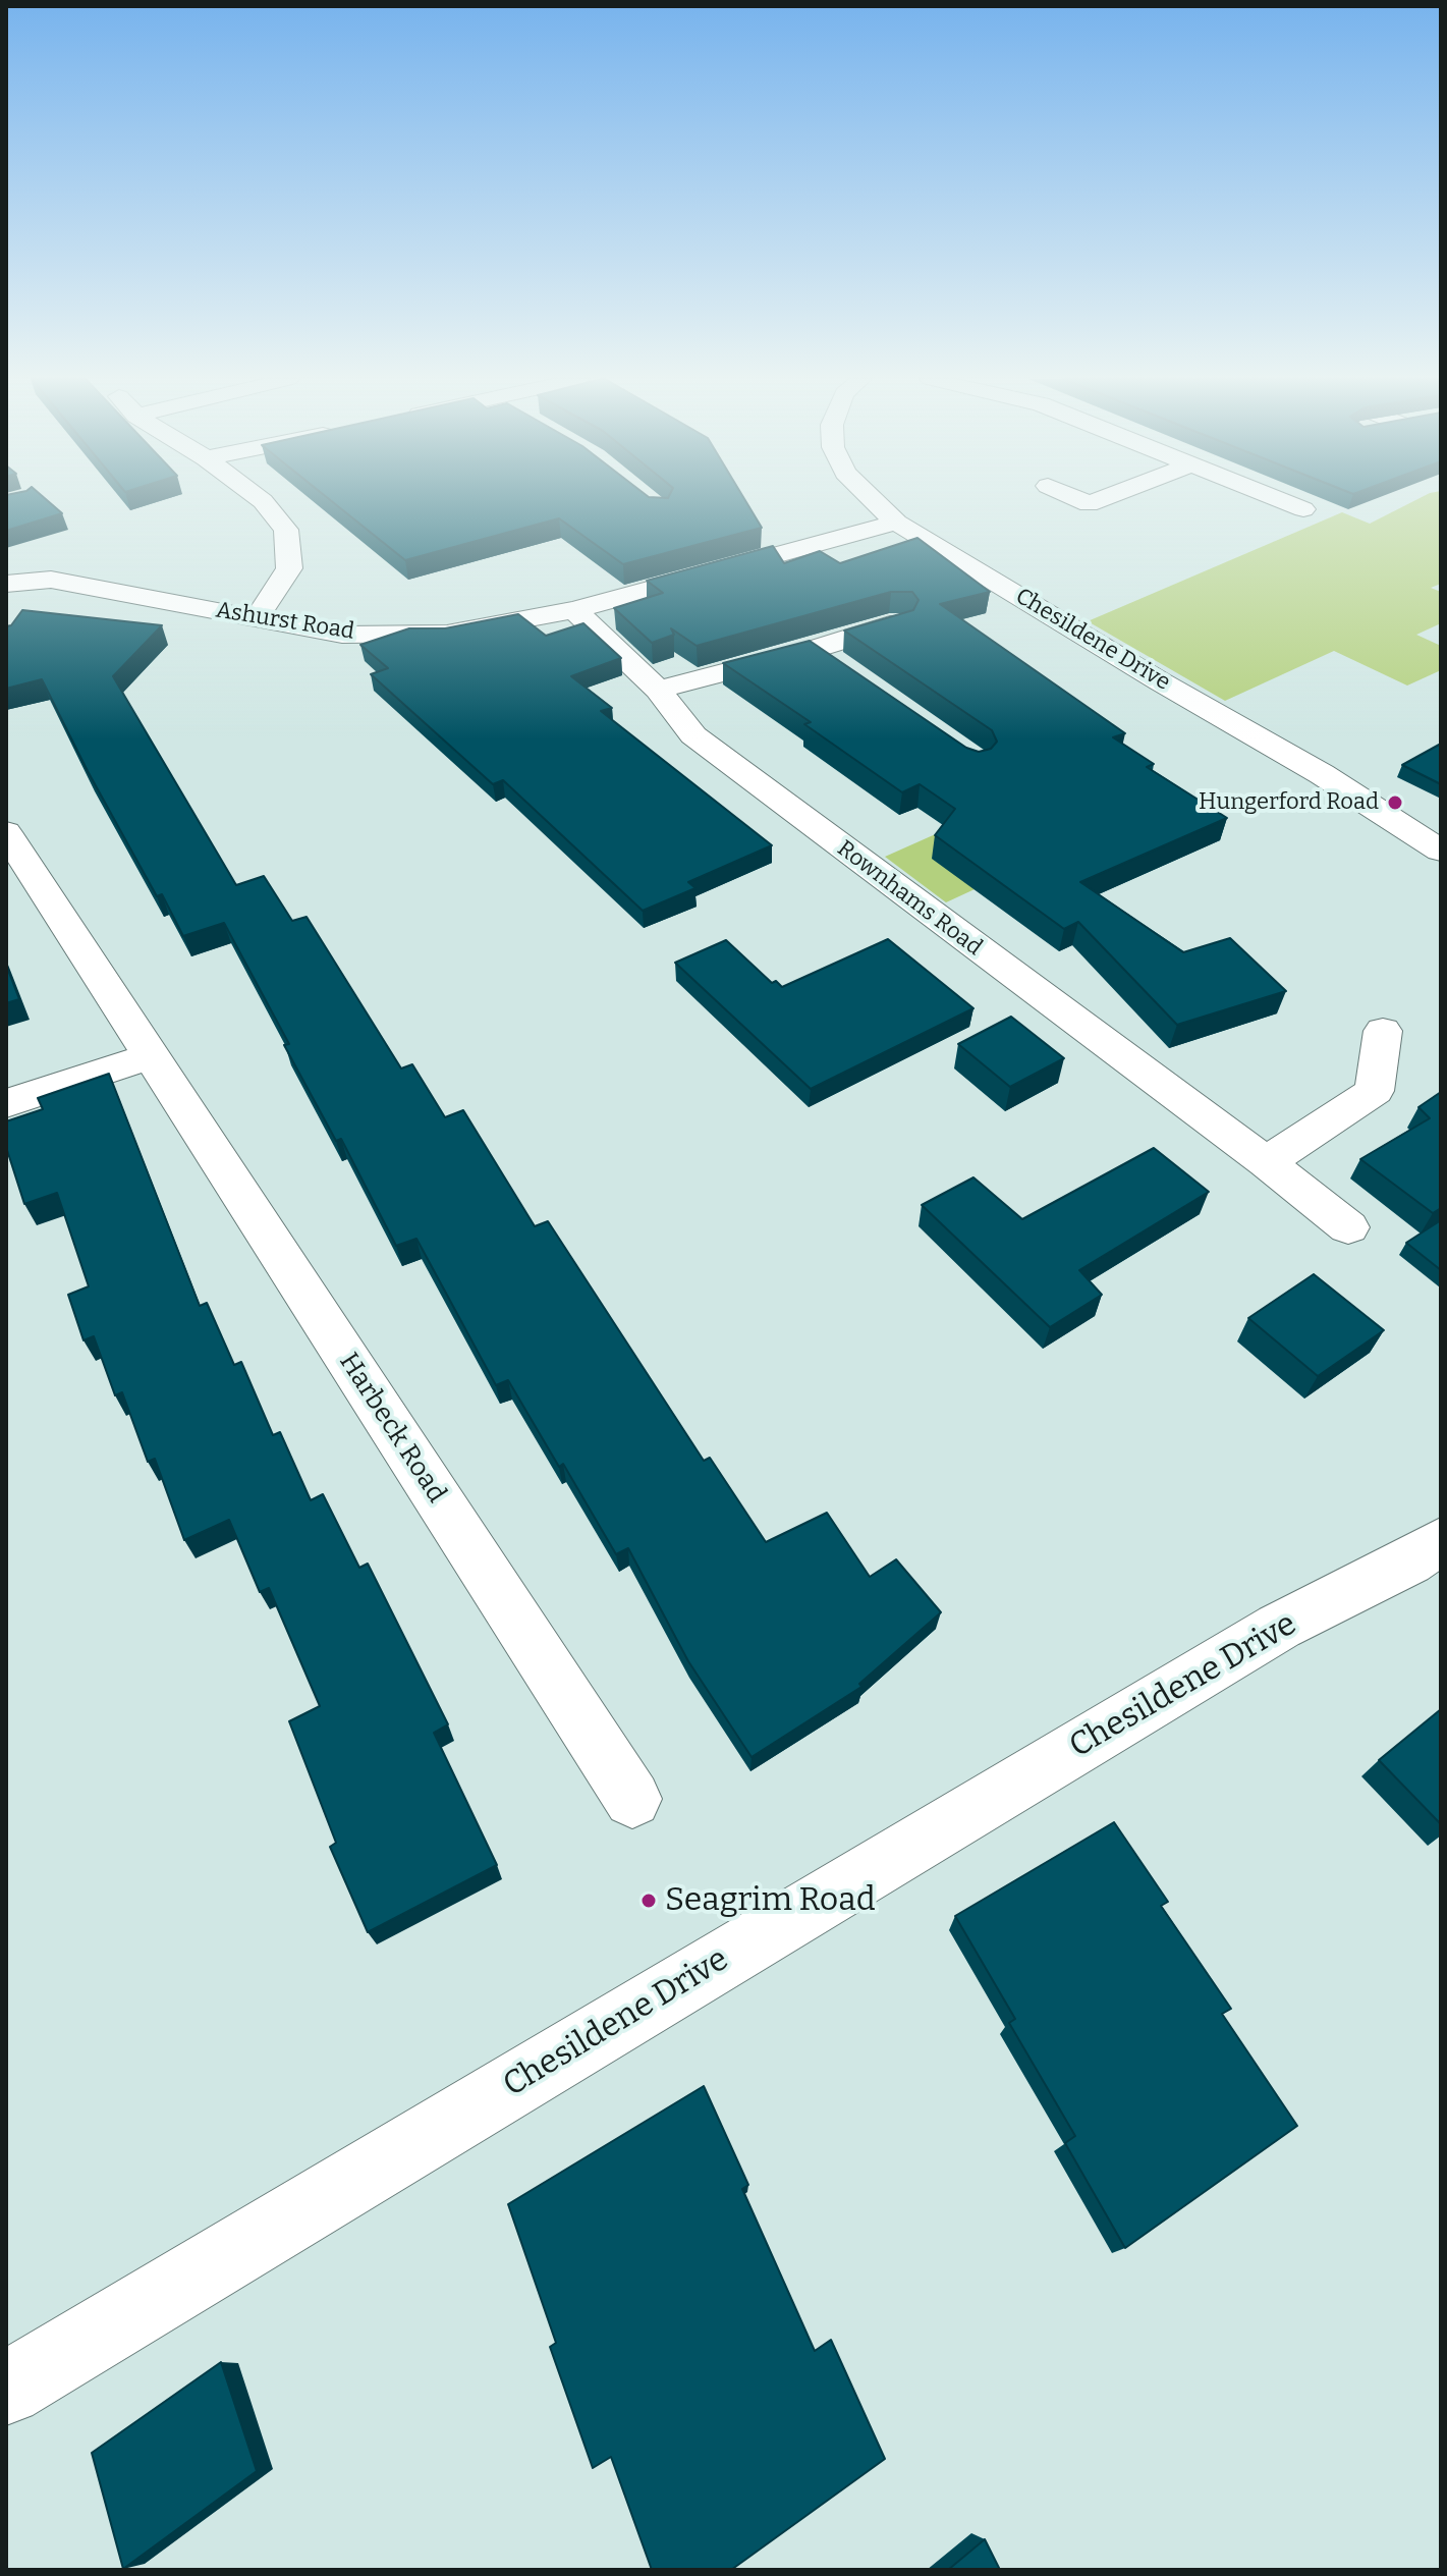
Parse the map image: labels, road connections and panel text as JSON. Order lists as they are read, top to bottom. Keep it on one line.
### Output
{"streets":{"street":["Ashurst Road","Chesildene Drive","Rownhams Road","Harbeck Road"]},"crossings":[["Ashurst Road","Chesildene Drive"],["Ashurst Road","Rownhams Road"]],"places":["Hungerford Road","Seagrim Road"]}
